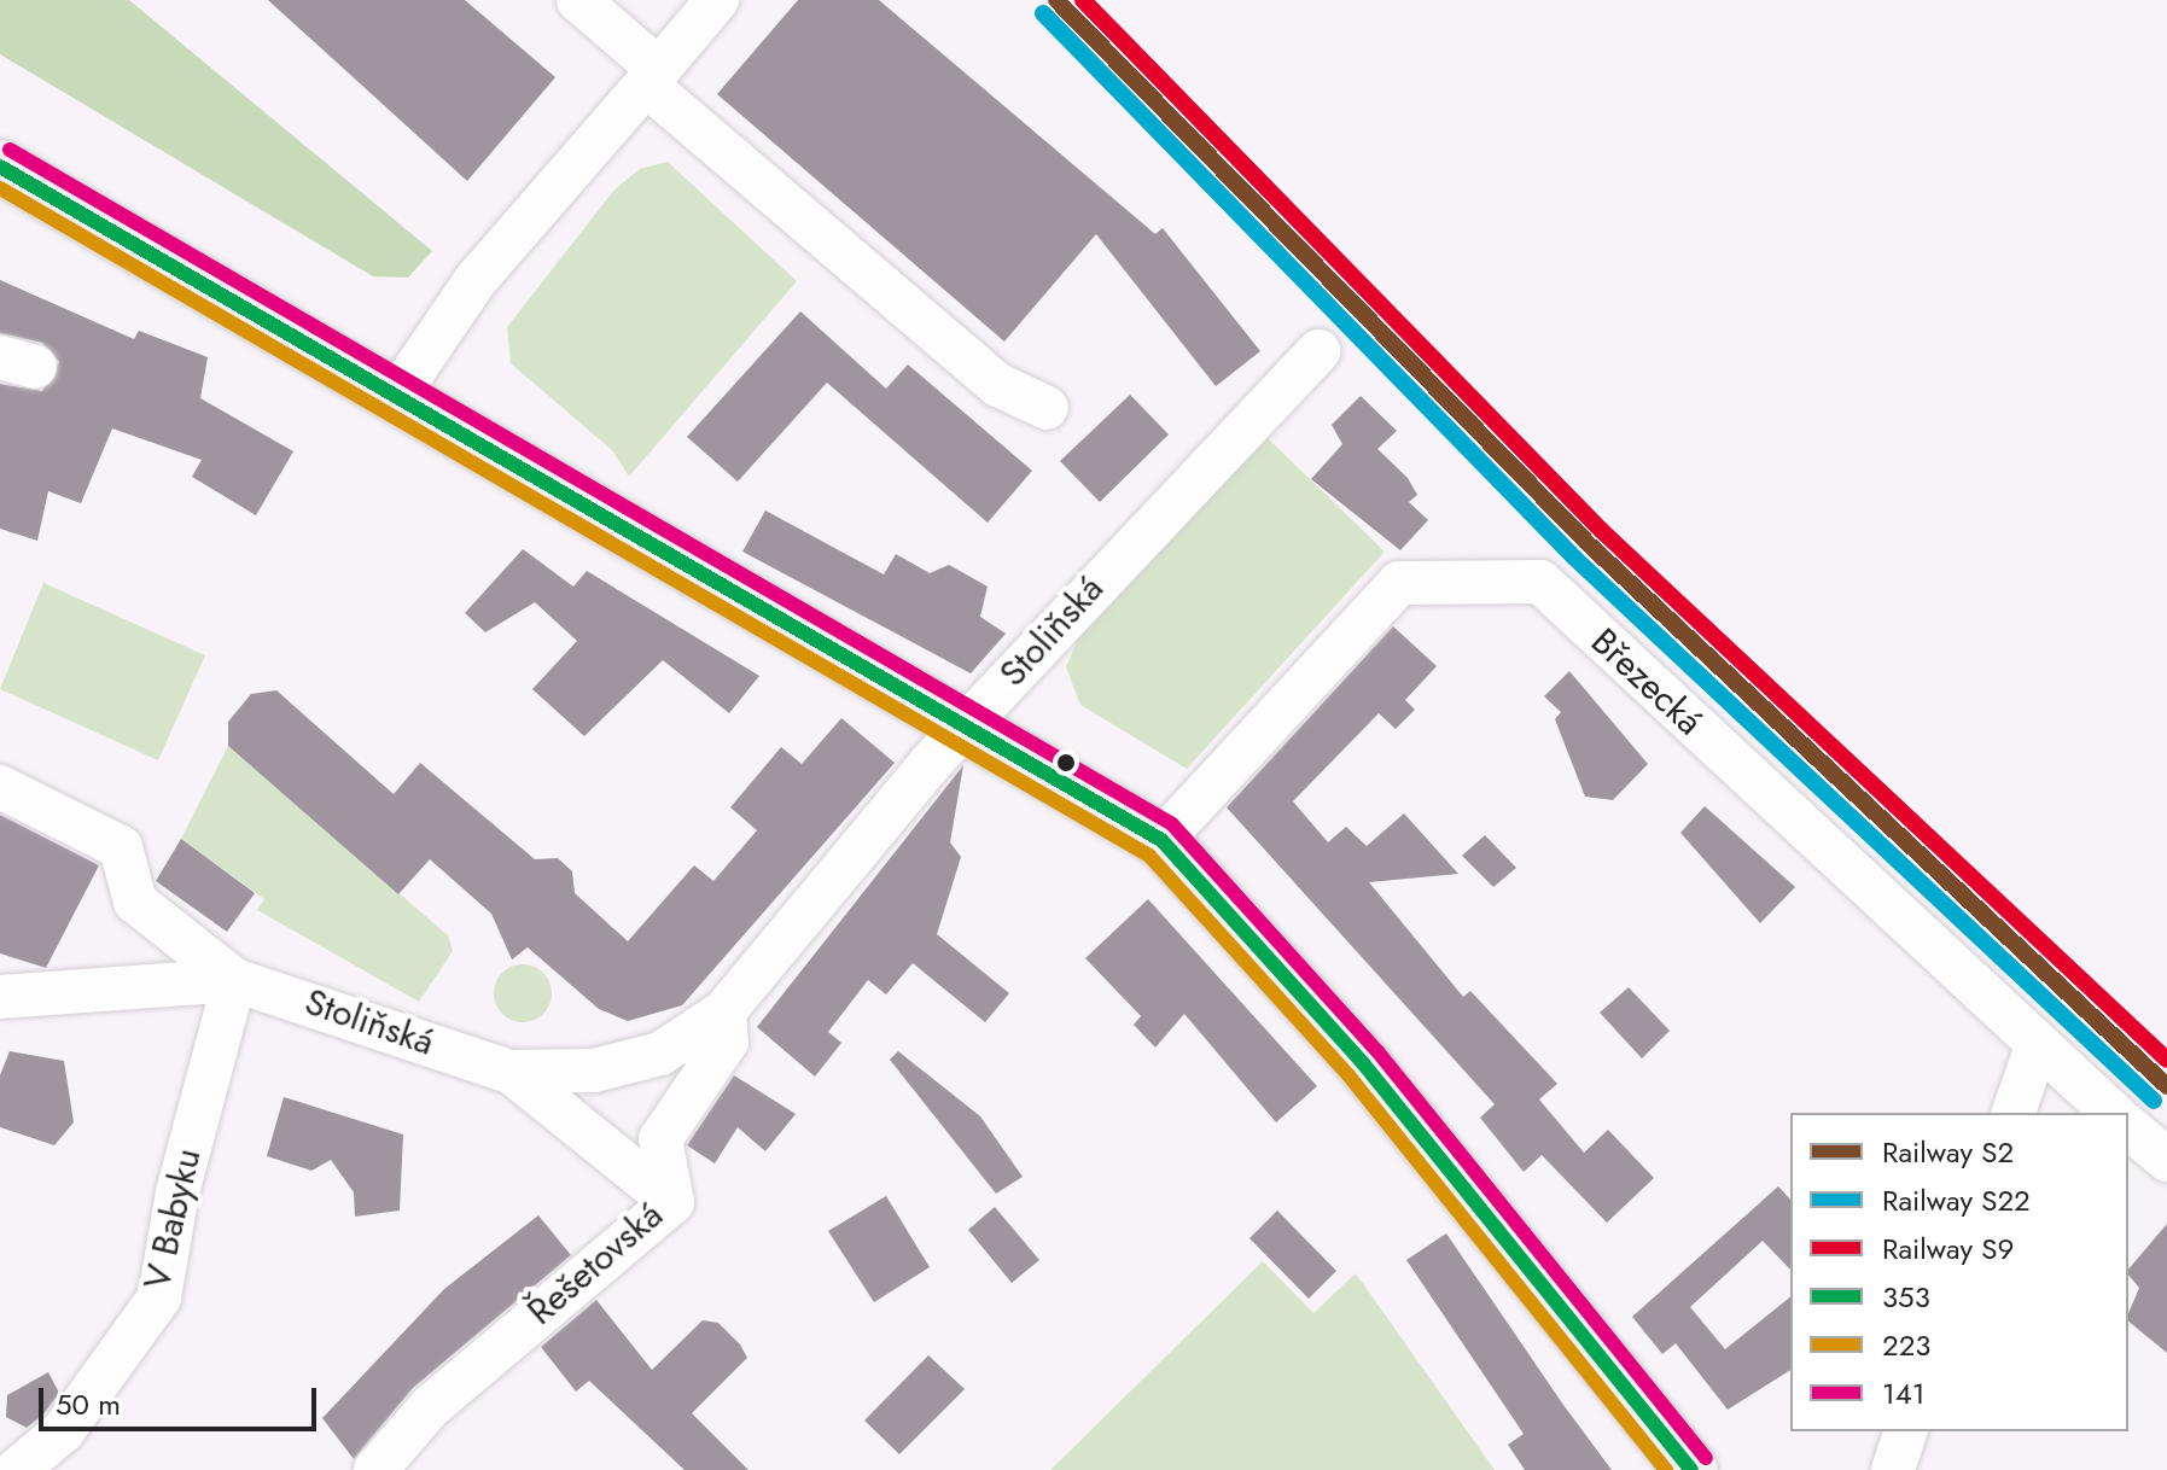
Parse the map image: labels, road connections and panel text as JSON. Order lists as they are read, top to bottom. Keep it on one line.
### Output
{"streets":{"street":["Stoliňská","Březecká","V Babyku","Řešetovská"]},"crossings":[["Stoliňská","V Babyku"],["Stoliňská","Řešetovská"]],"lines":["rail line S2","rail line S9","rail line S22","transit line 141","transit line 353","transit line 223"],"legend":["Railway S2","Railway S22","Railway S9","353","223","141"],"scale_bar":"50 m"}
